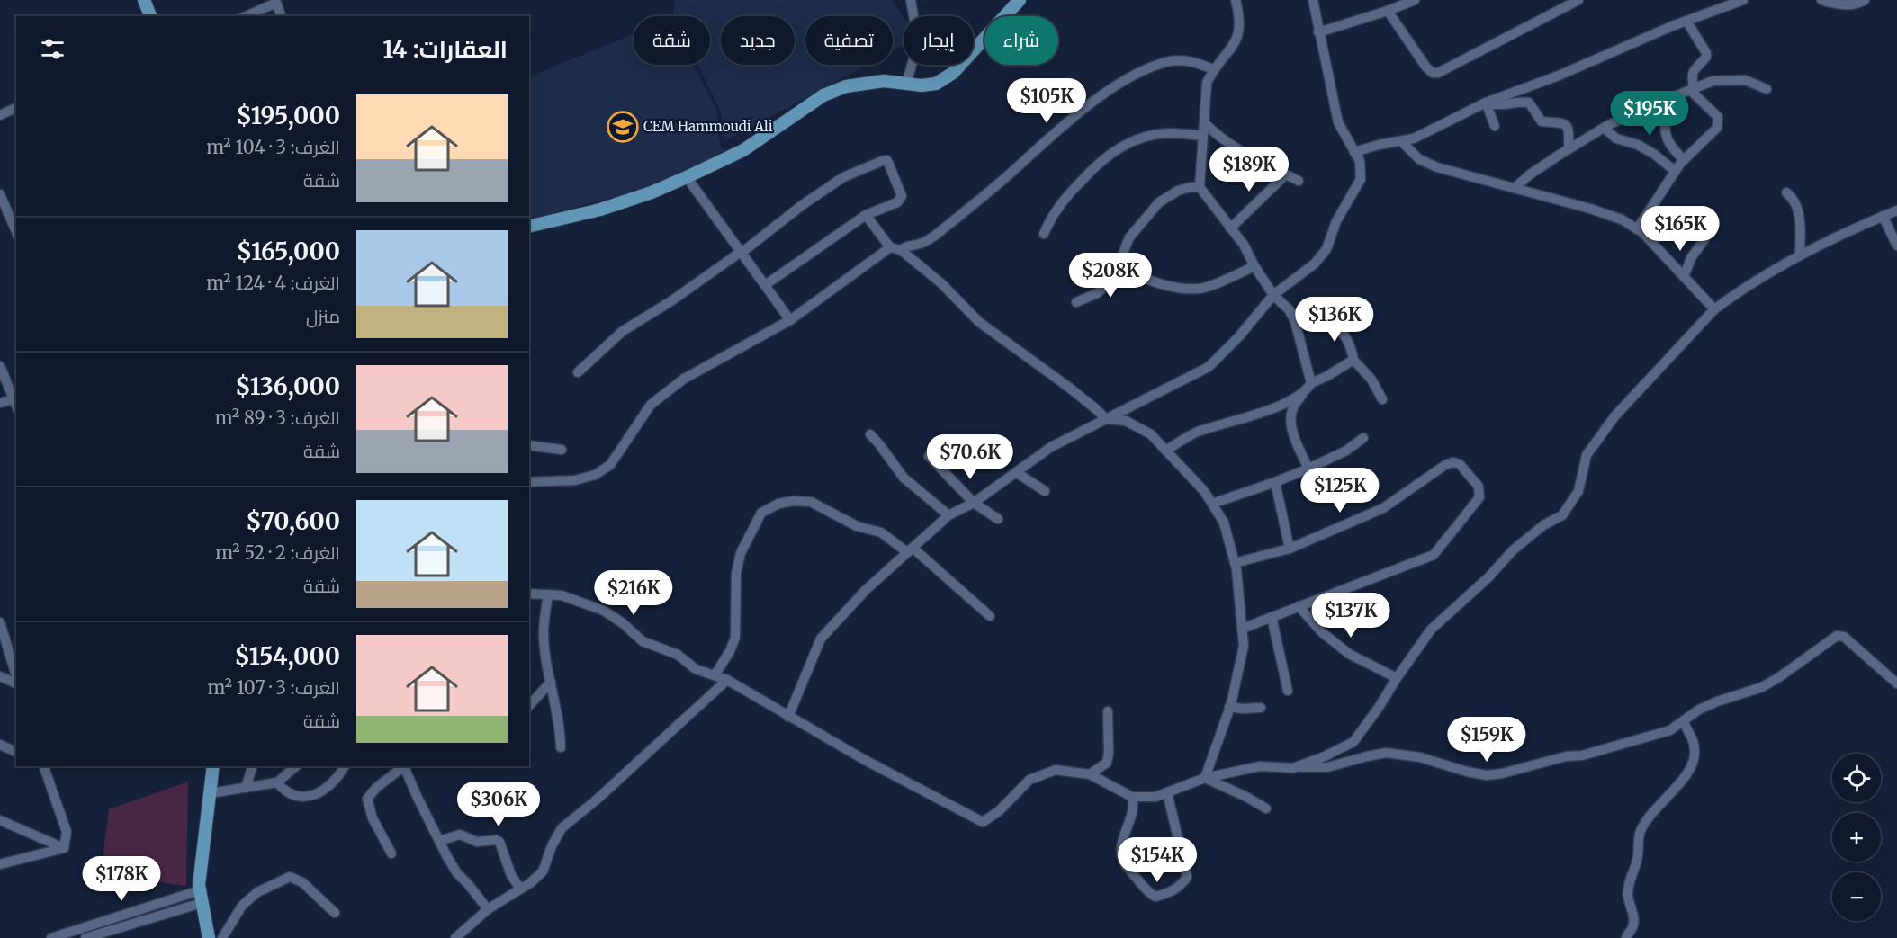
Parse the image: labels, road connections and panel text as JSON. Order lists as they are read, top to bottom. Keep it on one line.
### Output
{"places":{"school or university":["CEM Hammoudi Ali"]},"page":{"chip":["شراء","إيجار","تصفية","جديد","شقة"],"heading":"العقارات: 14","price":["$105K","$195K","$189K","$165K","$208K","$136K","$70.6K","$125K","$216K","$137K","$159K","$306K","$154K","$178K"],"list":[{"name":"$195,000","note":"الغرف: 3 · 104 m² · شقة"},{"name":"$165,000","note":"الغرف: 4 · 124 m² · منزل"},{"name":"$136,000","note":"الغرف: 3 · 89 m² · شقة"},{"name":"$70,600","note":"الغرف: 2 · 52 m² · شقة"},{"name":"$154,000","note":"الغرف: 3 · 107 m² · شقة"}],"map_buttons":["+","−"]}}
